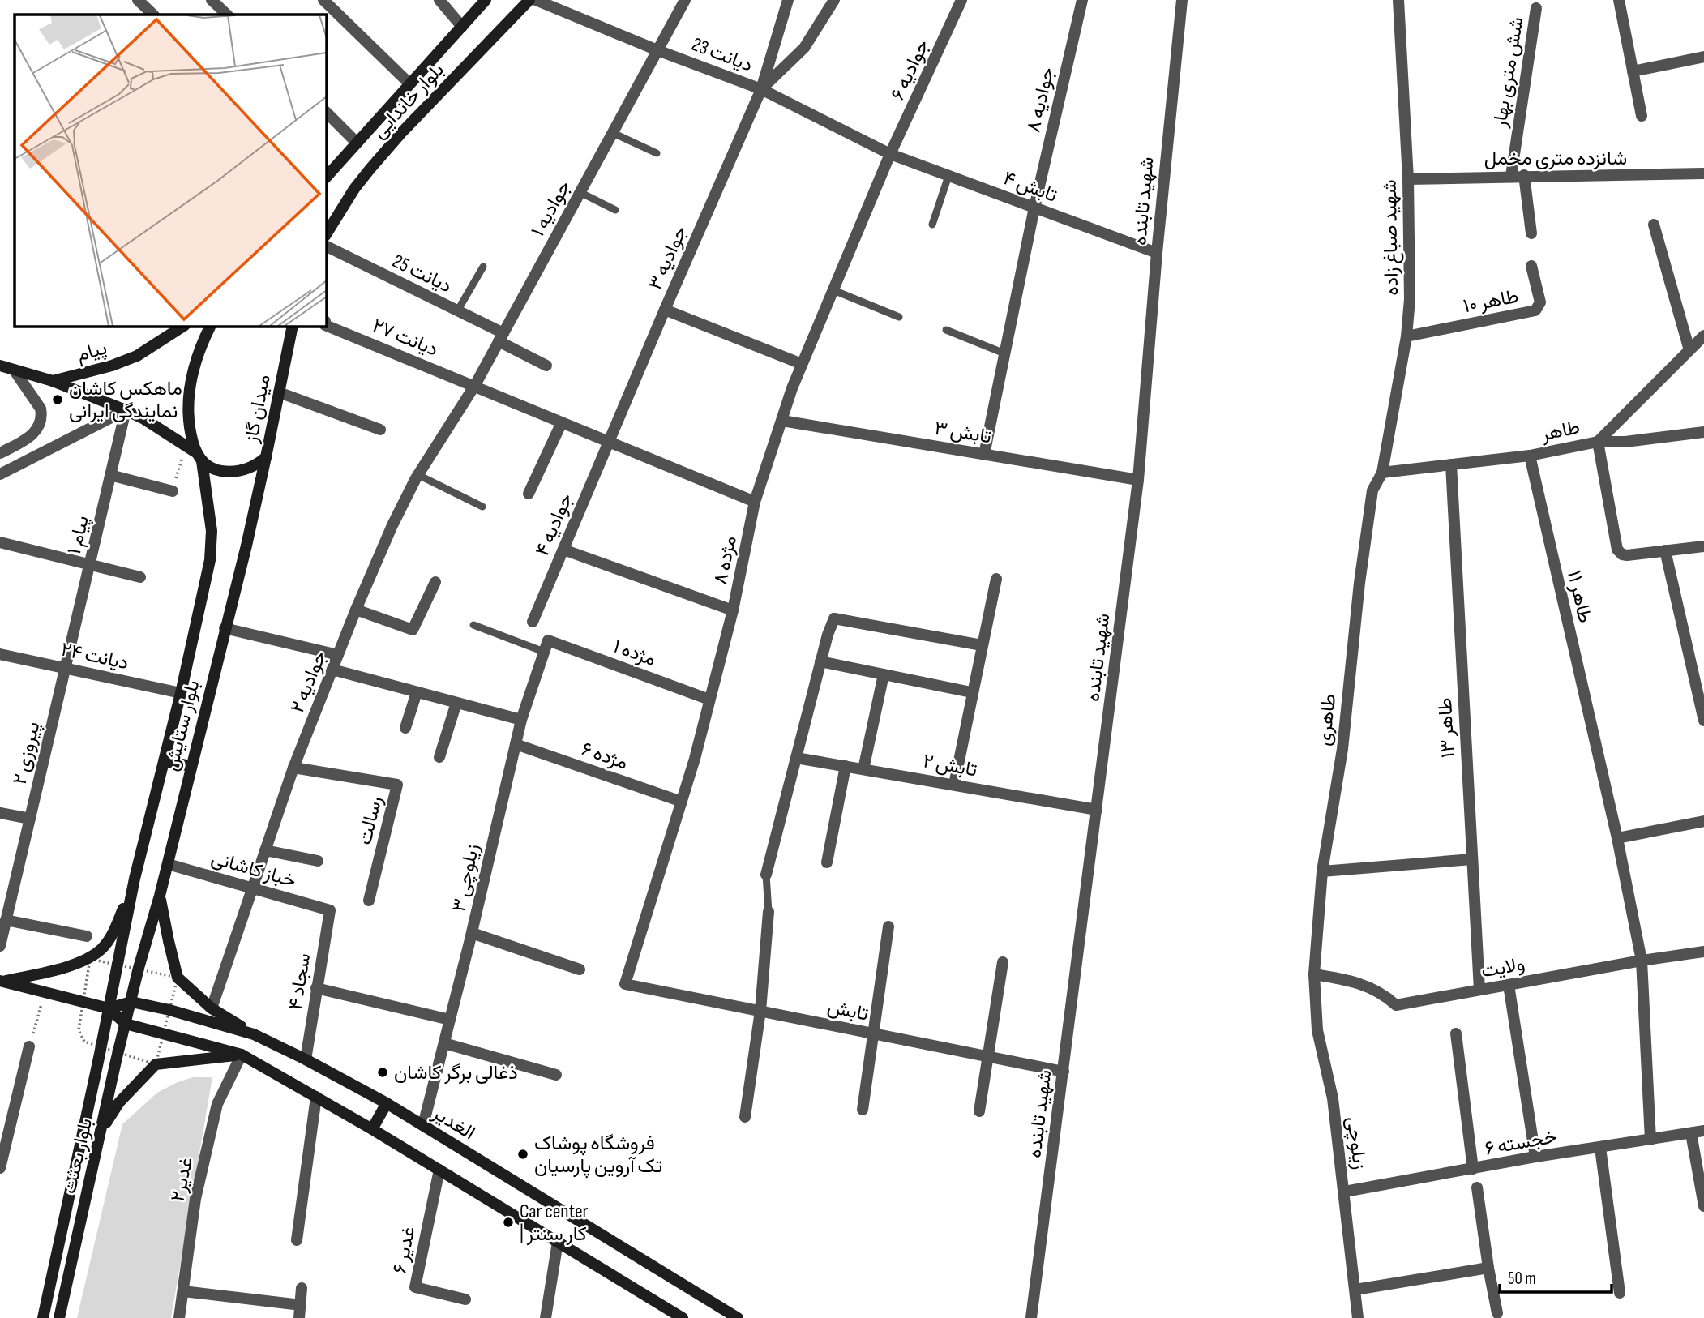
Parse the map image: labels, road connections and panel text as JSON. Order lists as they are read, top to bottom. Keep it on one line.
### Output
{"streets":{"main road":["بلوار خاندایی","پیام","میدان گاز","بلوار ستایش","الغدیر","بلوار بعثت"],"street":["دیانت 23","جوادیه ۶","شش متری بهار","جوادیه ۸","شانزده متری مخمل","تابش ۴","شهید تابنده","جوادیه ۱","شهید صباغ زاده","جوادیه ۳","دیانت 25","طاهر ۱۰","دیانت ۲۷","طاهر","تابش ۳","جوادیه ۴","پیام ۱","مژده ۸","طاهر ۱۱","مژده ۱","دیانت ۲۴","جوادیه ۲","طاهری","طاهر ۱۳","پیروزی ۲","مژده ۶","تابش ۲","رسالت","خباز کاشانی","زیلوچی ۳","ولایت","سجاد ۴","تابش","خجسته ۶","زیلوچی","غدیر۲","غدیر ۶"]},"crossings":[["دیانت 23","جوادیه ۶"],["دیانت 23","تابش ۴"],["دیانت 23","جوادیه ۱"],["دیانت 23","جوادیه ۳"],["دیانت 23","مژده ۸"],["جوادیه ۶","تابش ۴"],["جوادیه ۶","مژده ۸"],["شش متری بهار","شانزده متری مخمل"],["جوادیه ۸","تابش ۴"],["جوادیه ۸","تابش ۳"],["شانزده متری مخمل","شهید صباغ زاده"],["تابش ۴","شهید تابنده"],["تابش ۴","مژده ۸"],["شهید تابنده","تابش ۳"],["شهید تابنده","تابش ۲"],["شهید تابنده","تابش"],["جوادیه ۱","دیانت 25"],["جوادیه ۱","دیانت ۲۷"],["جوادیه ۱","جوادیه ۲"],["شهید صباغ زاده","طاهر ۱۰"],["شهید صباغ زاده","طاهر"],["شهید صباغ زاده","طاهری"],["جوادیه ۳","دیانت ۲۷"],["جوادیه ۳","جوادیه ۴"],["دیانت ۲۷","جوادیه ۴"],["دیانت ۲۷","مژده ۸"],["دیانت ۲۷","جوادیه ۲"],["پیام","میدان گاز"],["میدان گاز","پیام ۱"],["میدان گاز","بلوار ستایش"],["طاهر","طاهر ۱۱"],["طاهر","طاهری"],["طاهر","طاهر ۱۳"],["تابش ۳","مژده ۸"],["پیام ۱","دیانت ۲۴"],["پیام ۱","پیروزی ۲"],["مژده ۸","مژده ۱"],["مژده ۸","مژده ۶"],["مژده ۸","تابش"],["مژده ۱","زیلوچی ۳"],["دیانت ۲۴","بلوار ستایش"],["دیانت ۲۴","پیروزی ۲"],["جوادیه ۲","رسالت"],["جوادیه ۲","خباز کاشانی"],["طاهری","ولایت"],["طاهری","زیلوچی"],["بلوار ستایش","خباز کاشانی"],["بلوار ستایش","الغدیر"],["بلوار ستایش","بلوار بعثت"],["طاهر ۱۳","ولایت"],["مژده ۶","زیلوچی ۳"],["خباز کاشانی","سجاد ۴"],["زیلوچی ۳","الغدیر"],["ولایت","زیلوچی"],["سجاد ۴","الغدیر"],["الغدیر","بلوار بعثت"],["خجسته ۶","زیلوچی"]],"places":["ماهکس کاشان نمایندگی ایرانی","ذغالی برگر کاشان","فروشگاه پوشاک تک آروین پارسیان","Car center | کار سنتر"],"scale_bar":"50 m"}
